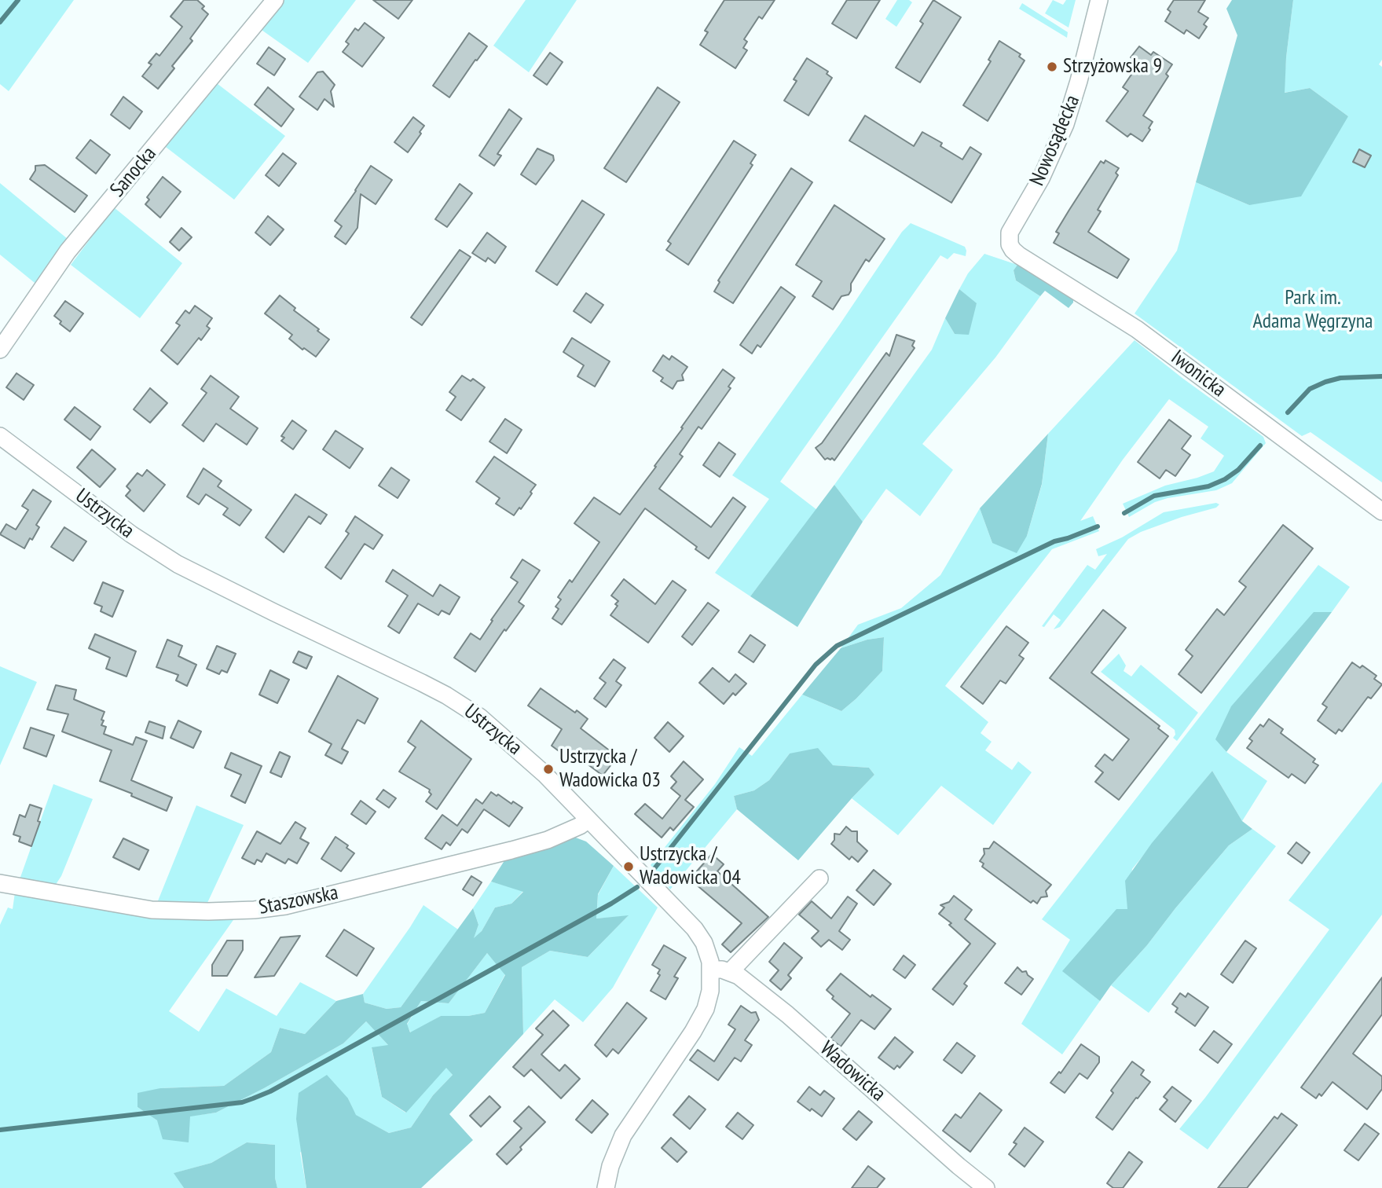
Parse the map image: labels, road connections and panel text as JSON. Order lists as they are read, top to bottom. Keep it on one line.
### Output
{"streets":{"street":["Nowosądecka","Sanocka","Iwonicka","Ustrzycka","Staszowska","Wadowicka"]},"crossings":[["Nowosądecka","Iwonicka"],["Ustrzycka","Staszowska"],["Ustrzycka","Wadowicka"]],"parks":["Park im. Adama Węgrzyna"],"places":["Strzyżowska 9","Ustrzycka / Wadowicka 03","Ustrzycka / Wadowicka 04"]}
